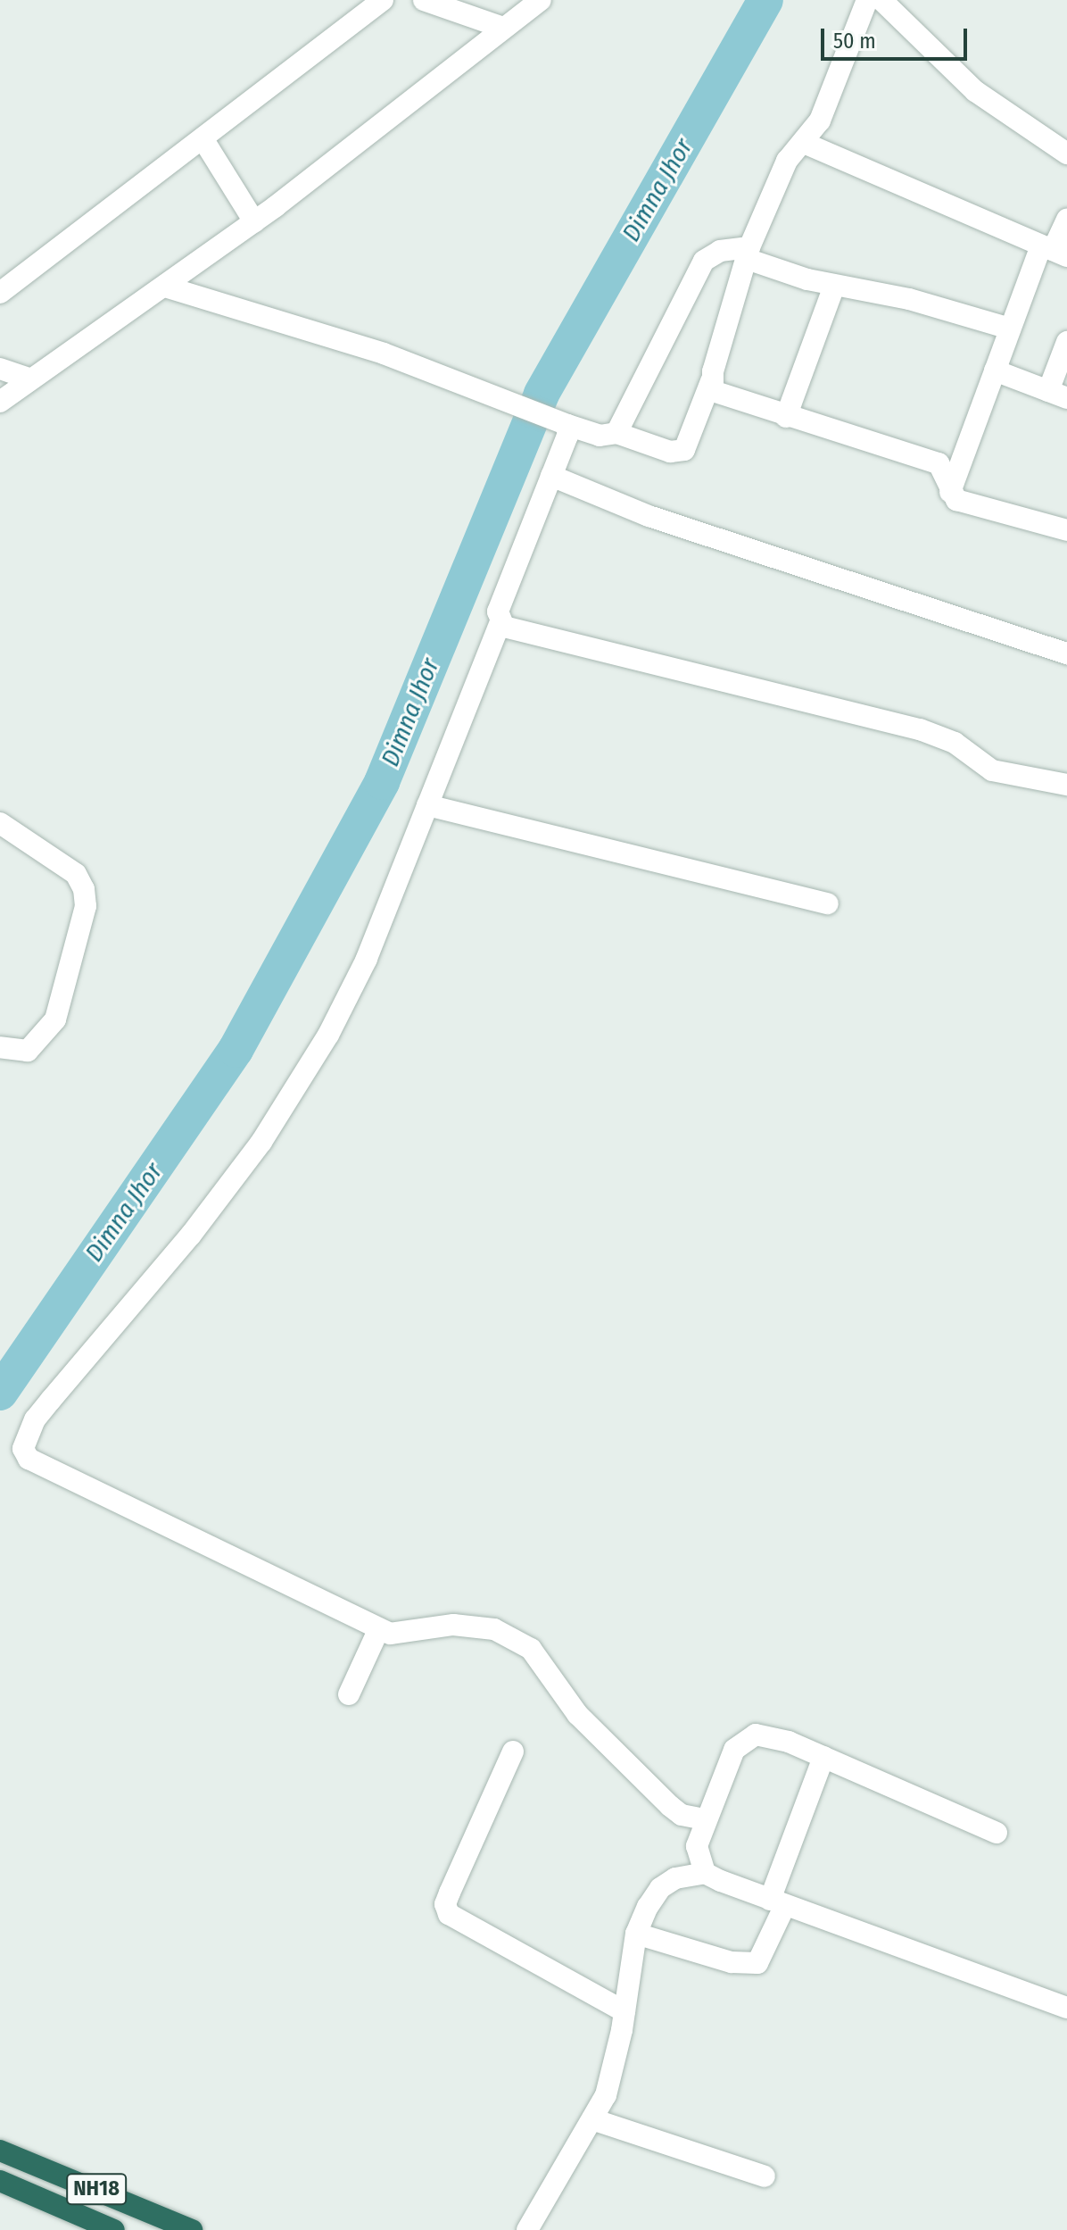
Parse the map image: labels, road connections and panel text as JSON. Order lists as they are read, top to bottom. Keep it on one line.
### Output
{"streets":{"highway":["NH18"]},"water":["Dimna Jhor"],"scale_bar":"50 m"}
